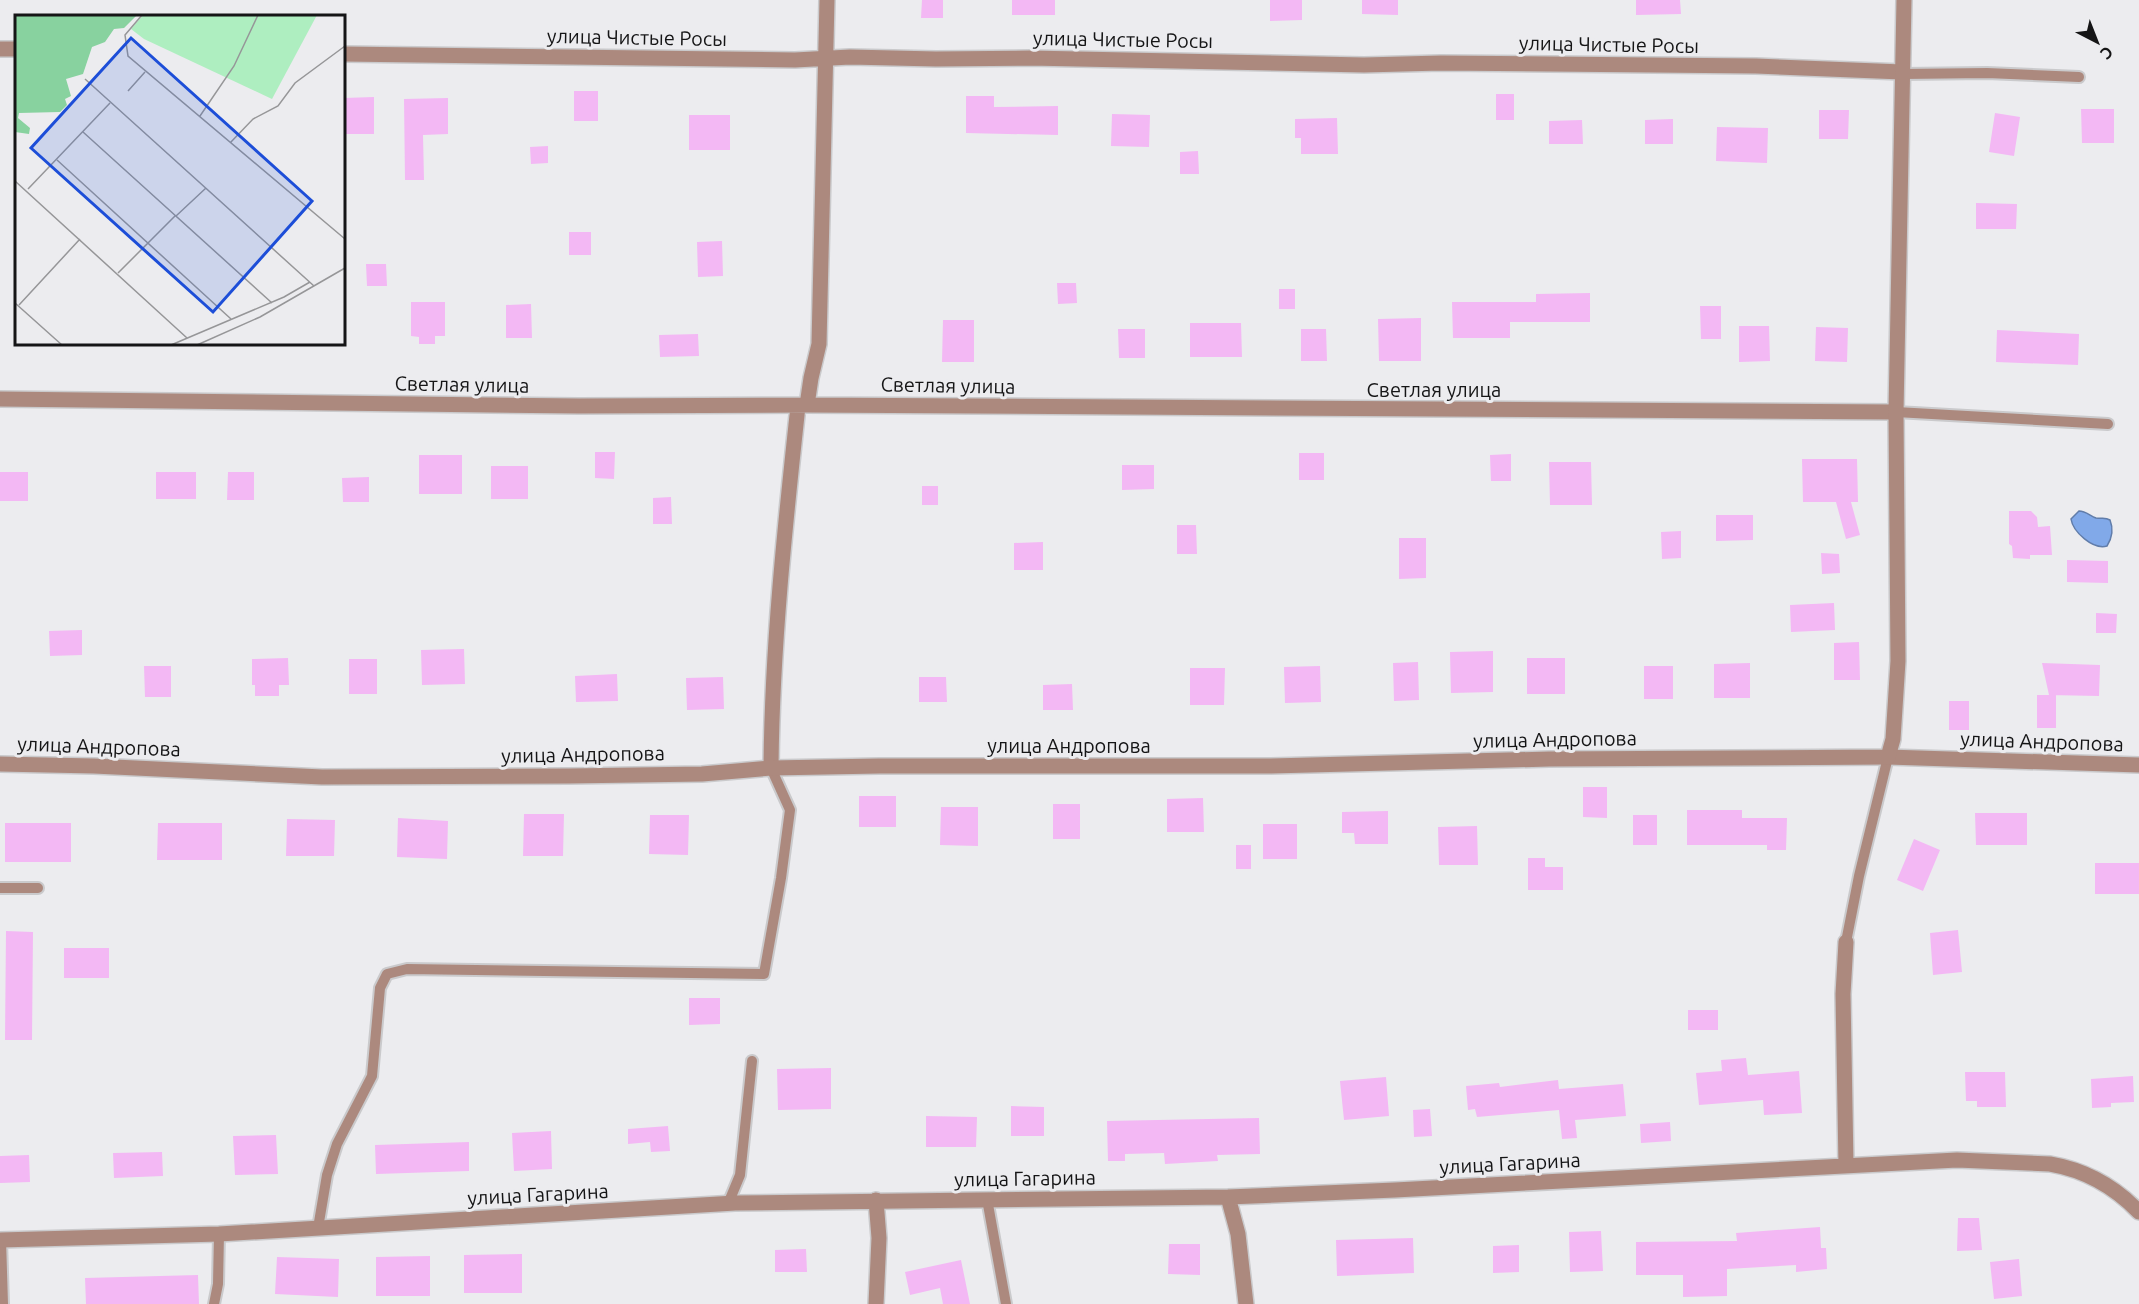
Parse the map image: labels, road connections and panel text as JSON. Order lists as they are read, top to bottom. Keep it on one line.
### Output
{"streets":{"street":["улица Чистые Росы","Светлая улица","улица Андропова","улица Гагарина"]},"north":"bottom right"}
